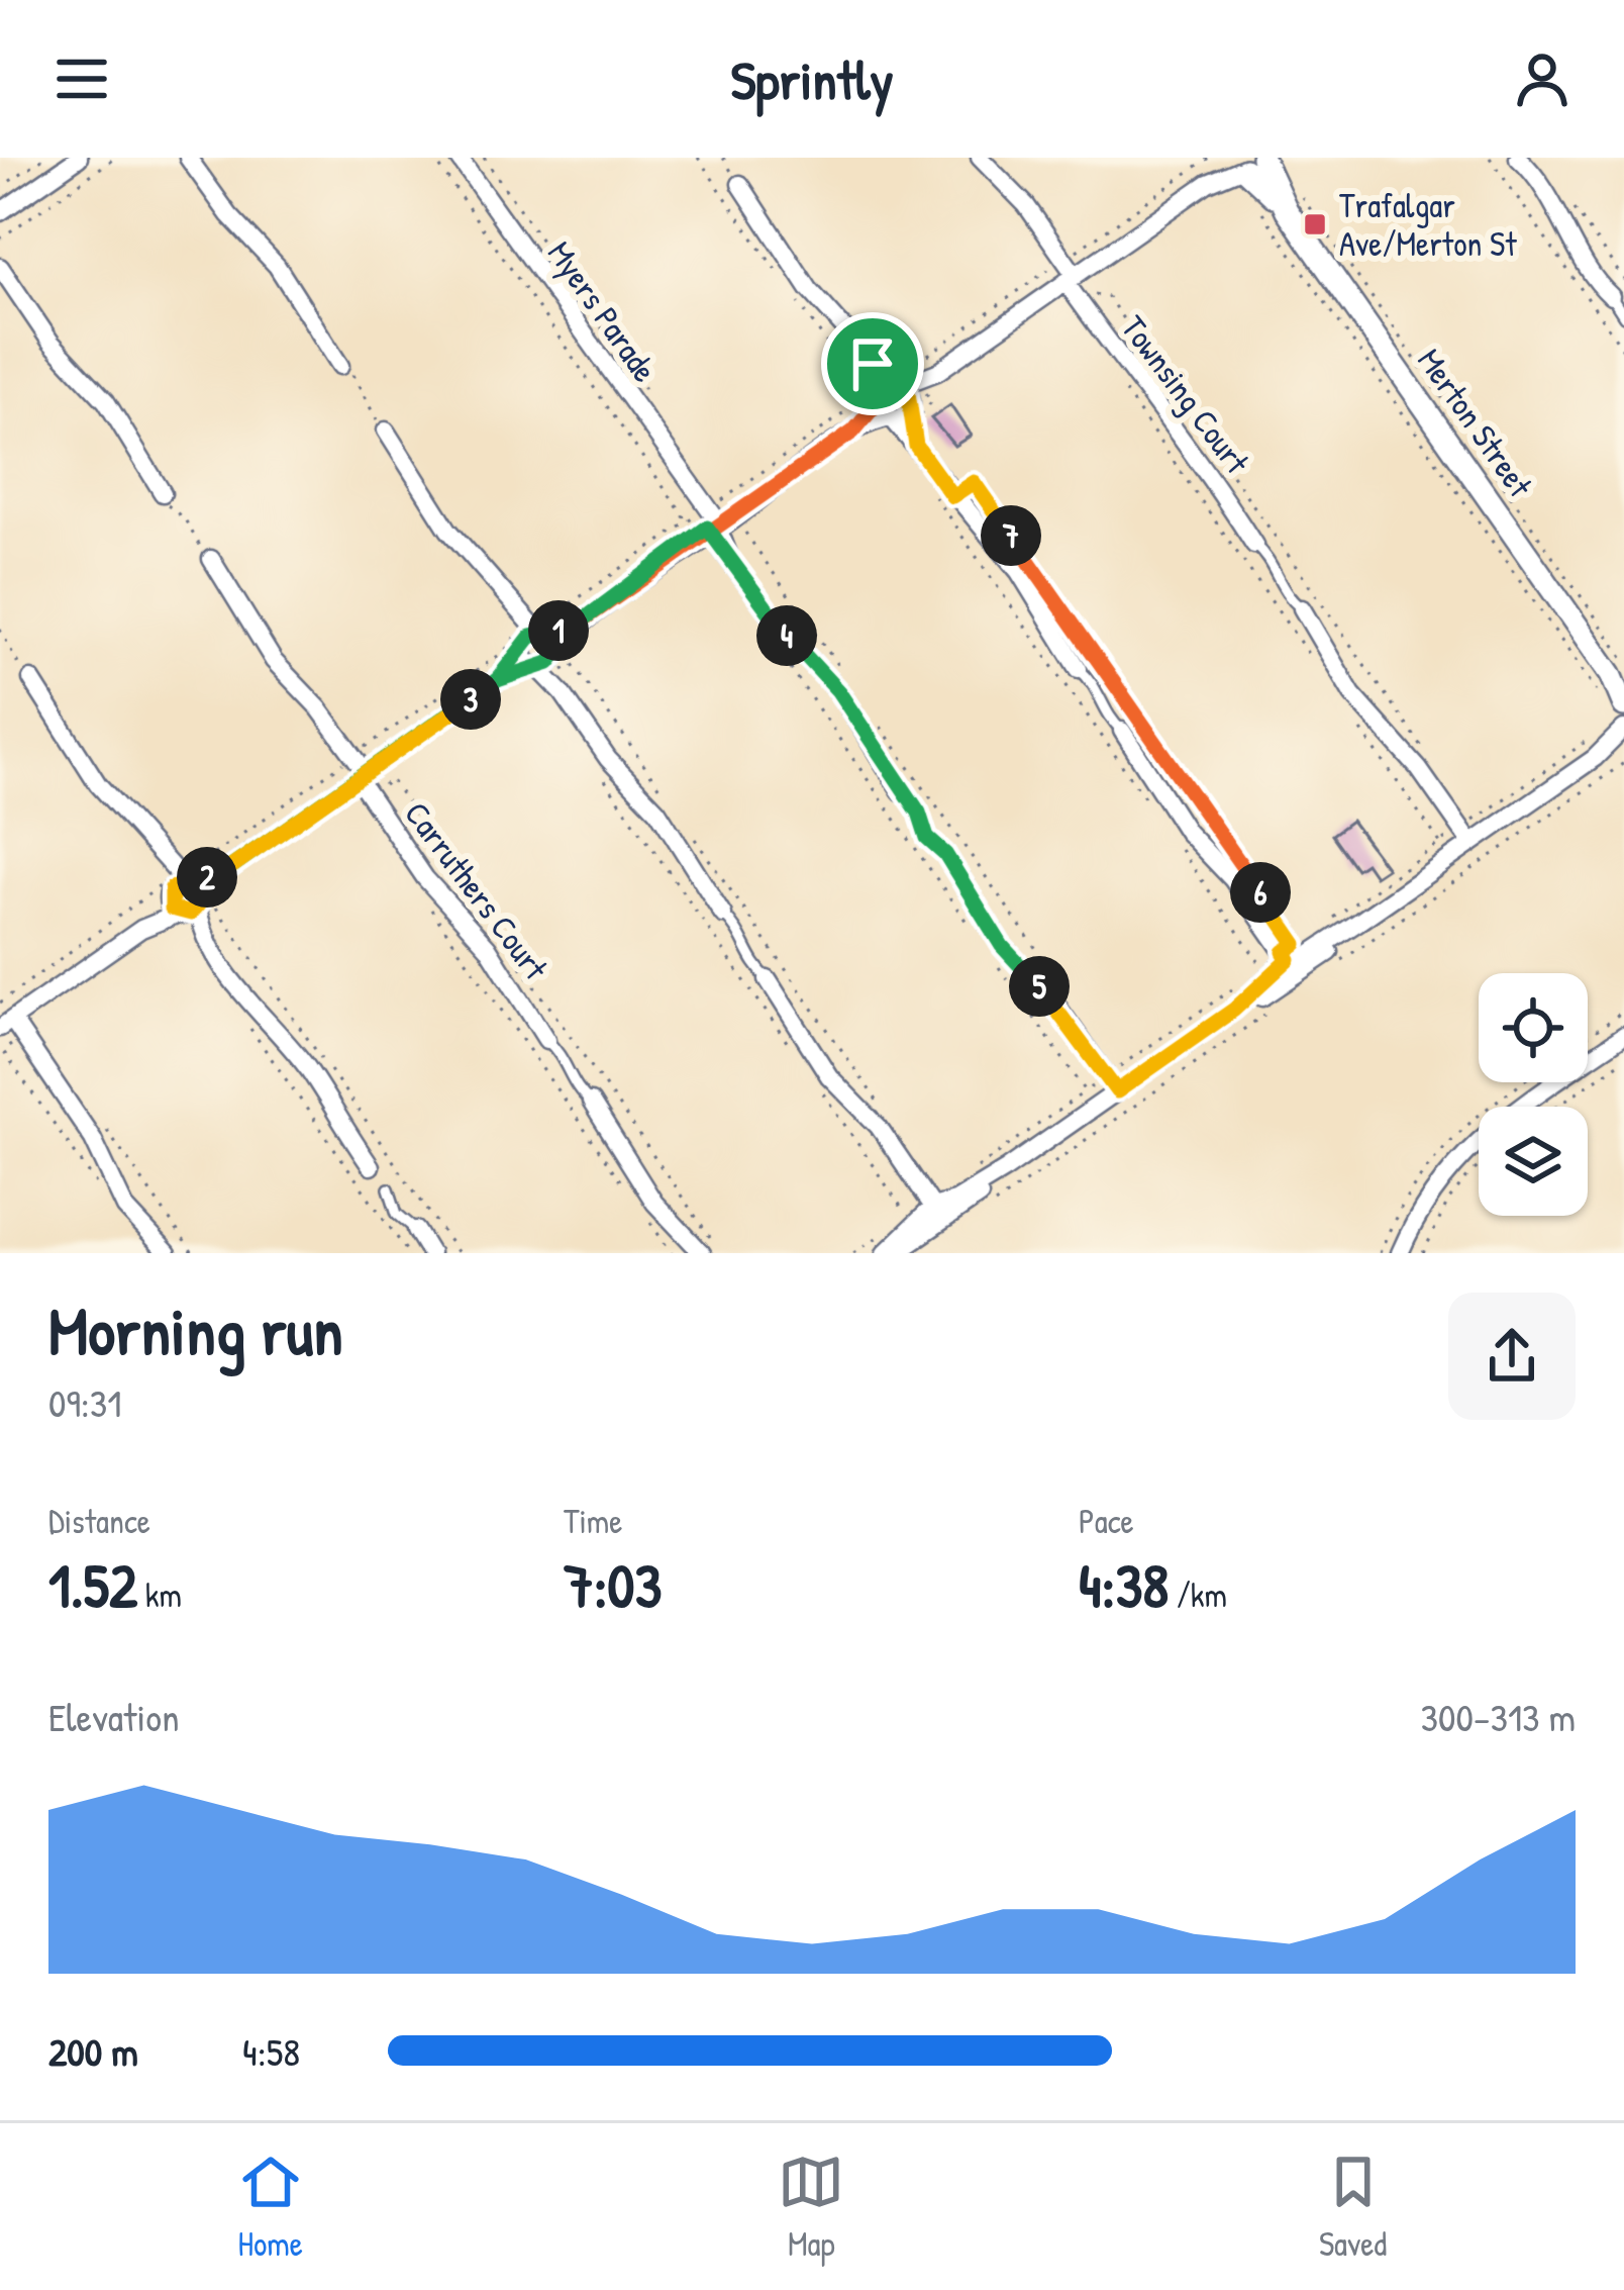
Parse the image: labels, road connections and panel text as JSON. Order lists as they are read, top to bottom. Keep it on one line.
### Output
{"streets":{"street":["Myers Parade","Townsing Court","Merton Street","Carruthers Court"]},"places":{"transit":["Trafalgar Ave/Merton St"]},"page":{"header":"Sprintly","pins":["7","1","4","3","2","6","5"],"heading":["Morning run","09:31"],"stats":[["Distance","1.52 km"],["Time","7:03"],["Pace","4:38 /km"]],"chart":["Elevation","300–313 m"],"list":[{"name":"200 m","note":"4:58"}],"tabs":["Home","Map","Saved"]}}
